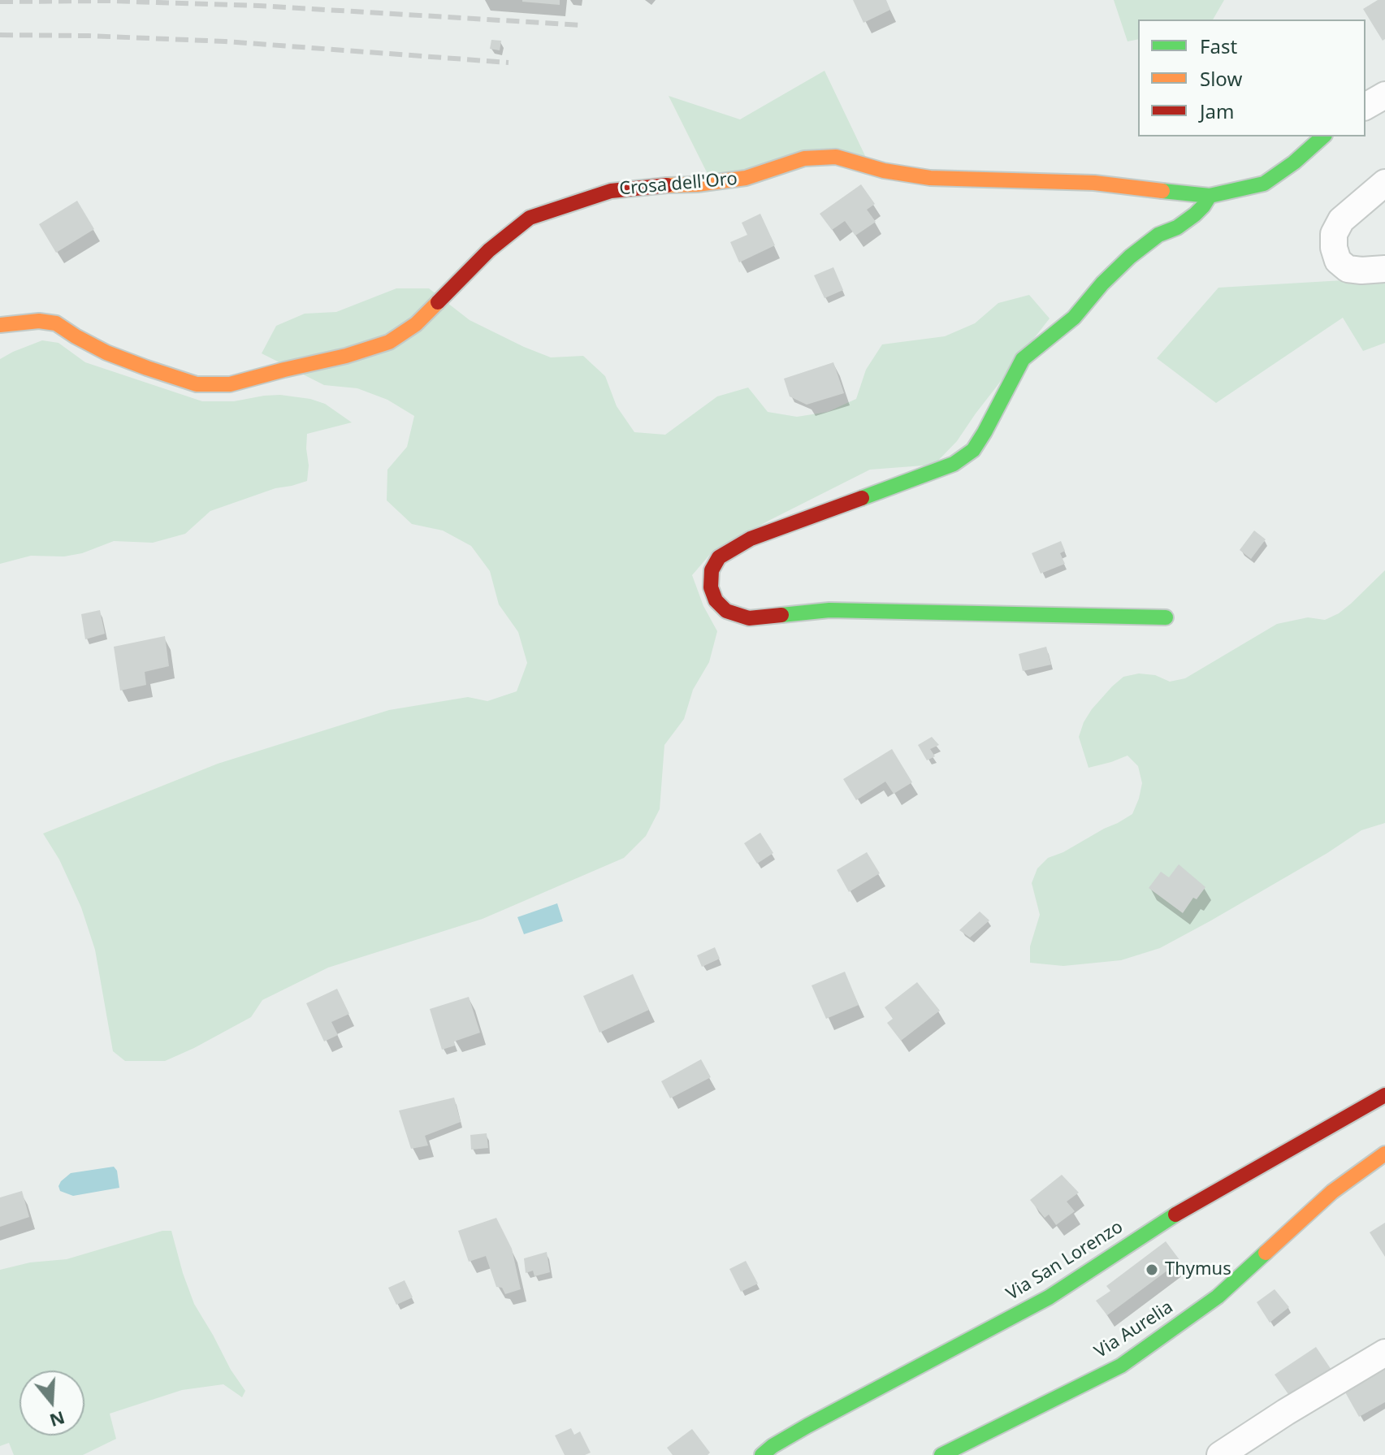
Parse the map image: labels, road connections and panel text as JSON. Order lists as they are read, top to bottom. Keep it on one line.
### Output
{"streets":{"street":["Crosa dell'Oro","Via San Lorenzo","Via Aurelia"]},"places":["Thymus"],"legend":["Fast","Slow","Jam"],"north":"bottom"}
